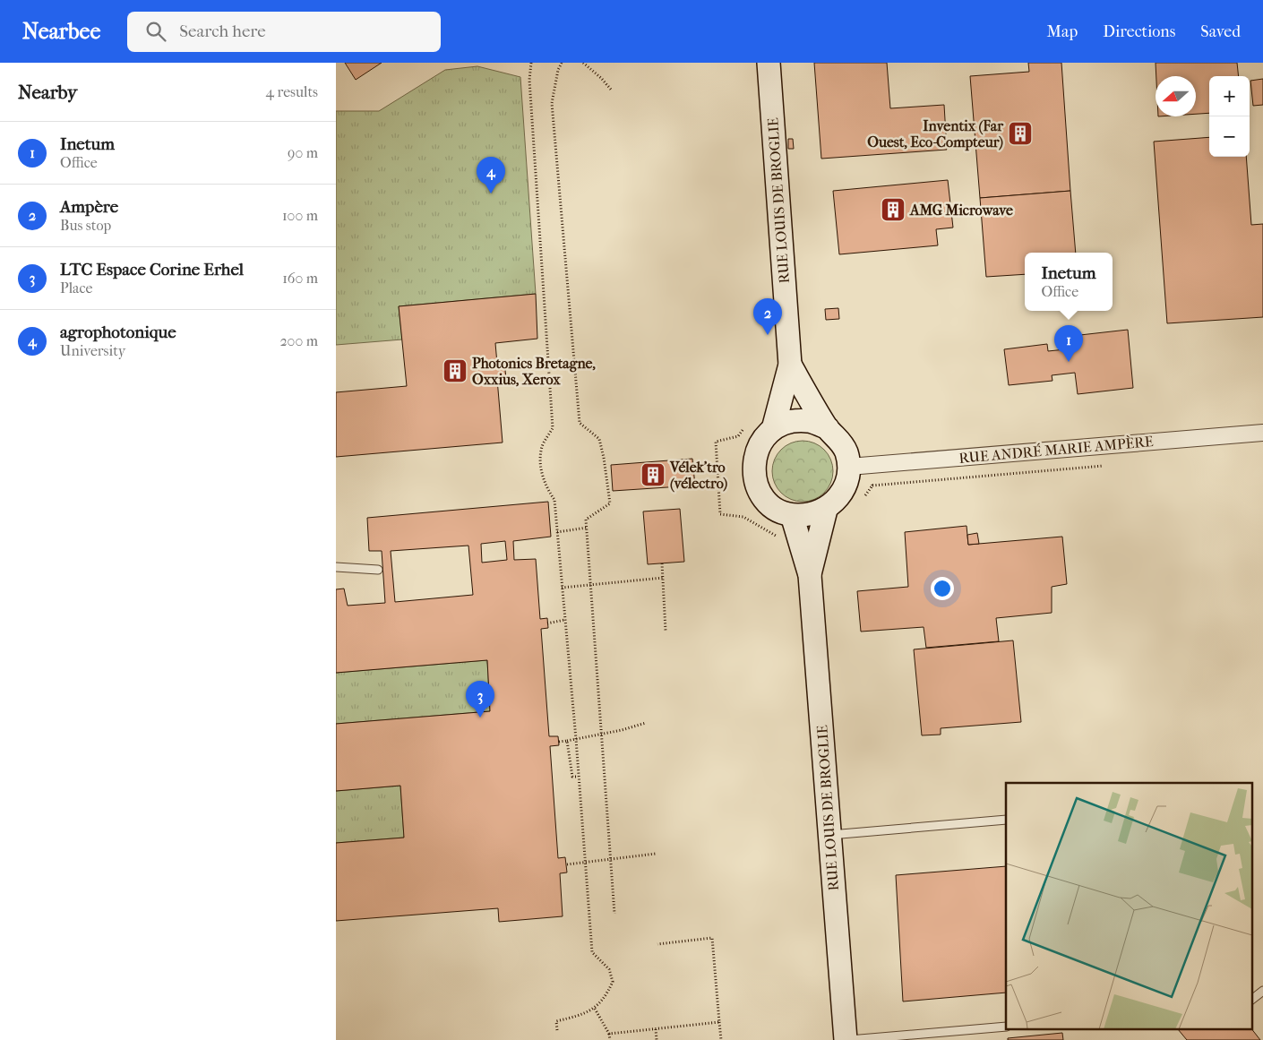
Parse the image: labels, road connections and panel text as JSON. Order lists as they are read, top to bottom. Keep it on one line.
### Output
{"streets":{"street":["RUE LOUIS DE BROGLIE","RUE ANDRÉ MARIE AMPÈRE"]},"crossings":[["RUE LOUIS DE BROGLIE","RUE ANDRÉ MARIE AMPÈRE"]],"places":{"building":["Inventix (Far Ouest, Eco-Compteur)","AMG Microwave","Photonics Bretagne, Oxxius, Xerox","Vélek'tro (vélectro)"]},"north":"left","page":{"header":"Nearbee","search":"Search here","nav":["Map","Directions","Saved"],"heading":["Nearby","4 results"],"map_buttons":["+","−"],"list":[{"mark":"1","name":"Inetum","note":"Office","value":"90 m"},{"mark":"2","name":"Ampère","note":"Bus stop","value":"100 m"},{"mark":"3","name":"LTC Espace Corine Erhel","note":"Place","value":"160 m"},{"mark":"4","name":"agrophotonique","note":"University","value":"200 m"}],"pins":["4","2","1","3"],"popup":["Inetum","Office"]}}
